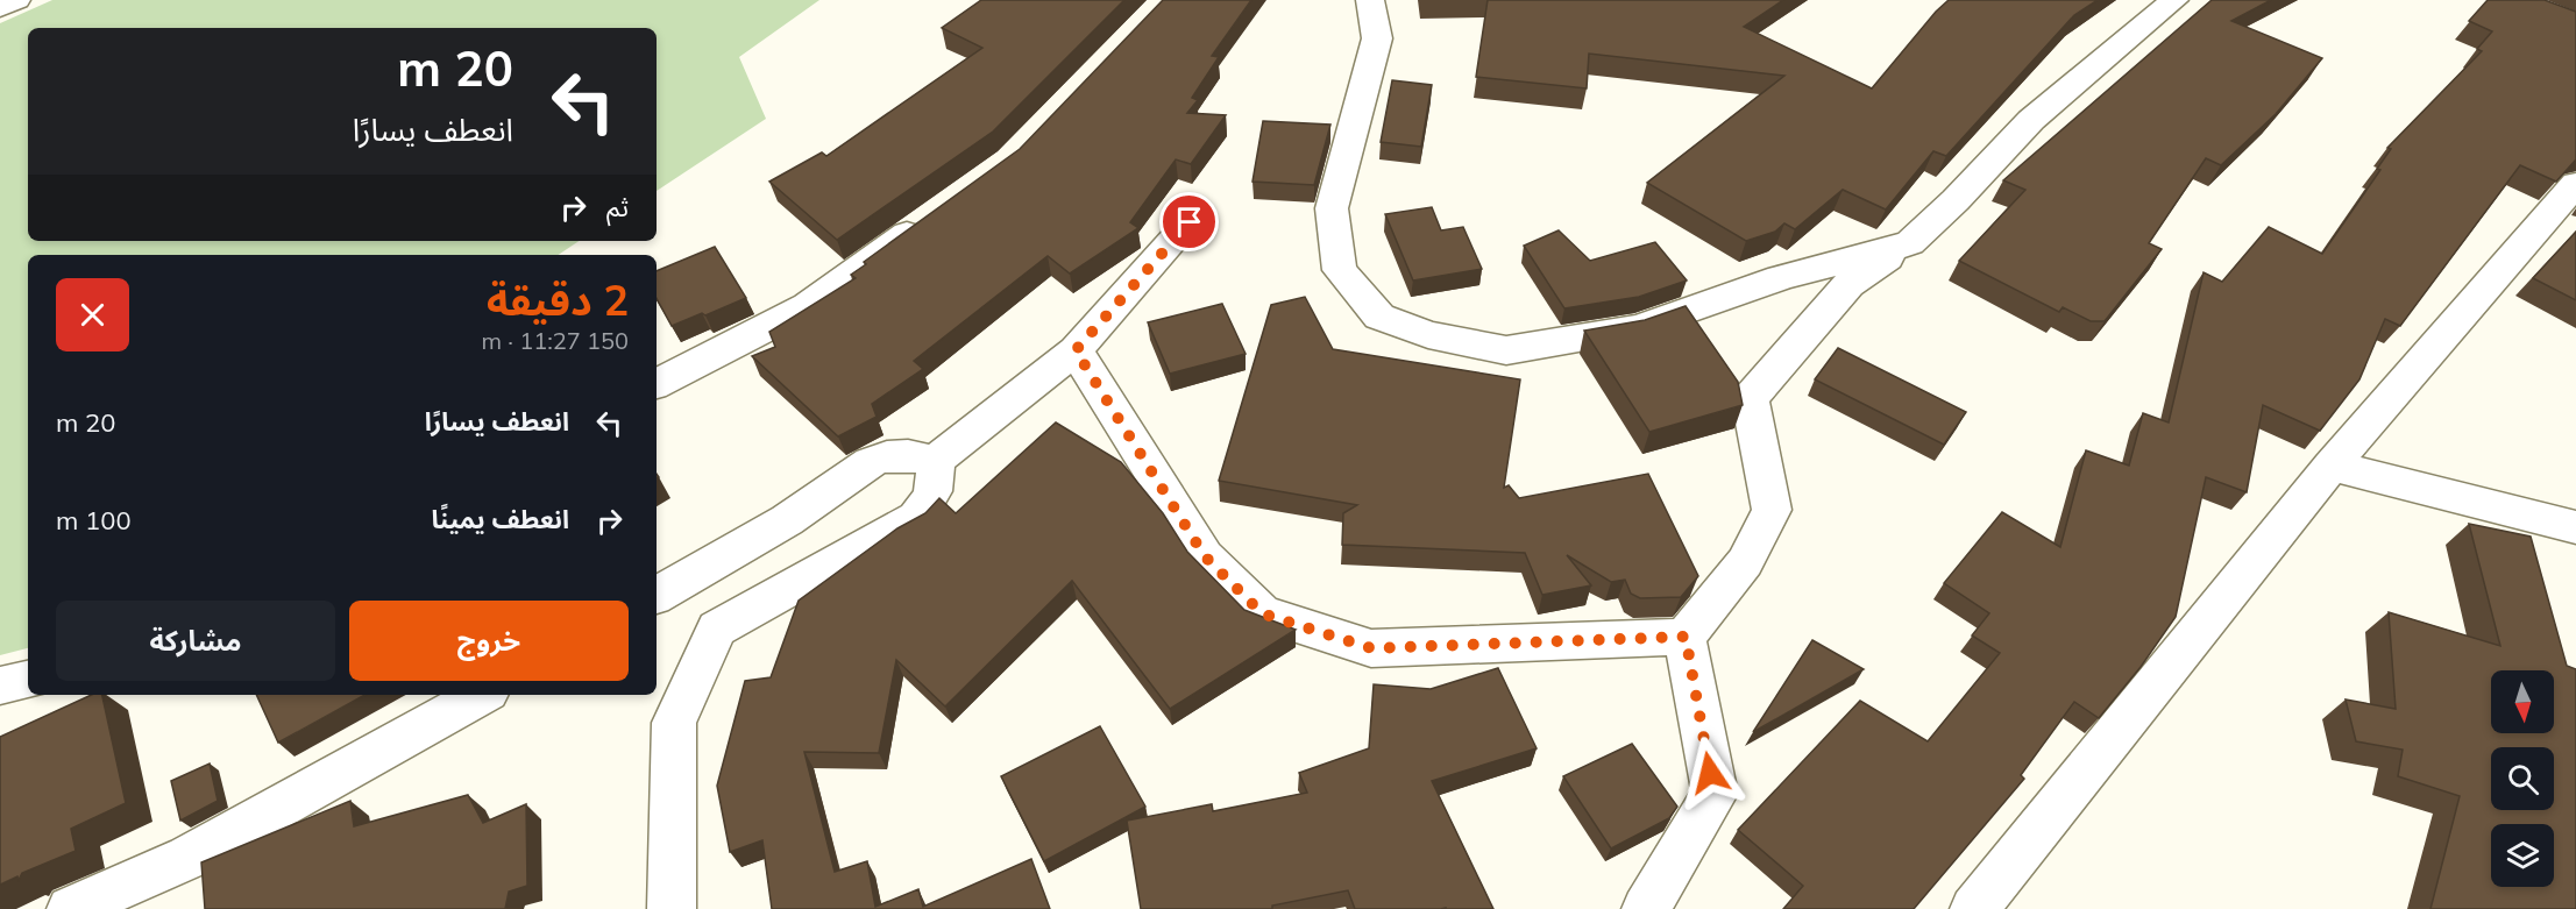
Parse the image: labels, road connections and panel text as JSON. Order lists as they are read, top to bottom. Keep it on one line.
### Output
{"north":"bottom","page":{"turn":["20 m","انعطف يسارًا"],"then":"ثم","heading":["2 دقيقة","150 m · 11:27"],"list":[{"name":"انعطف يسارًا","value":"20 m"},{"name":"انعطف يمينًا","value":"100 m"}],"buttons":["خروج","مشاركة"]}}
